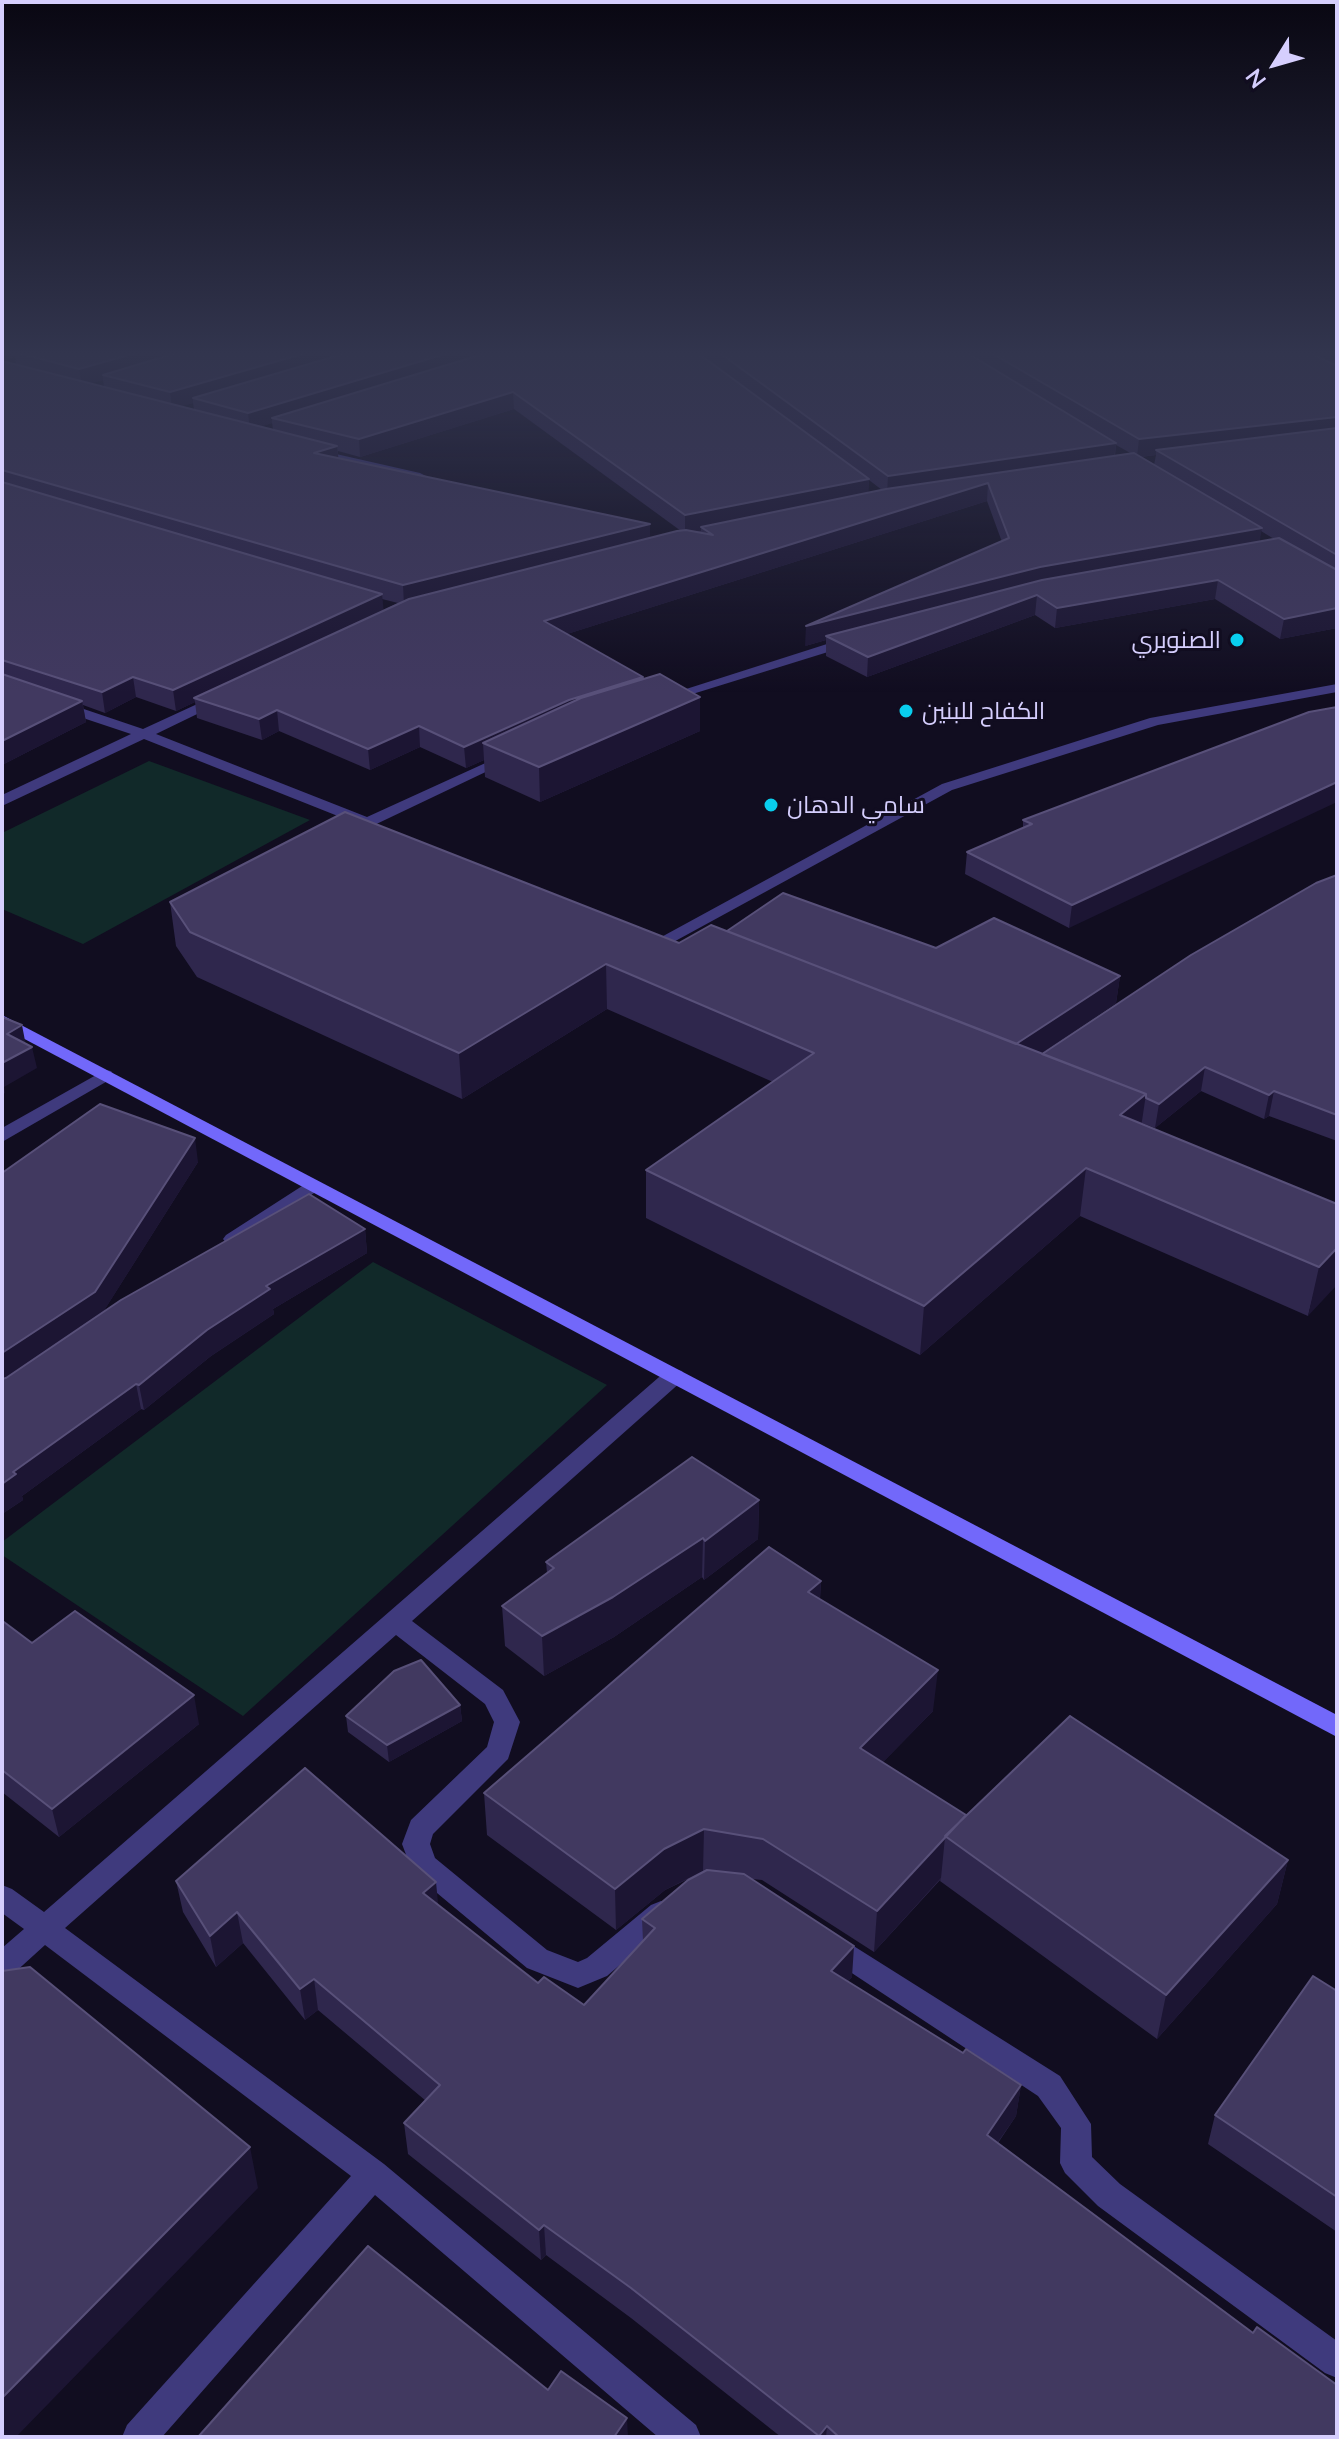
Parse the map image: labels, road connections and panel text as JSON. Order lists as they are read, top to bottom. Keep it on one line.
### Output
{"places":["الصنوبري","الكفاح للبنين","سامي الدهان"],"north":"bottom left"}
